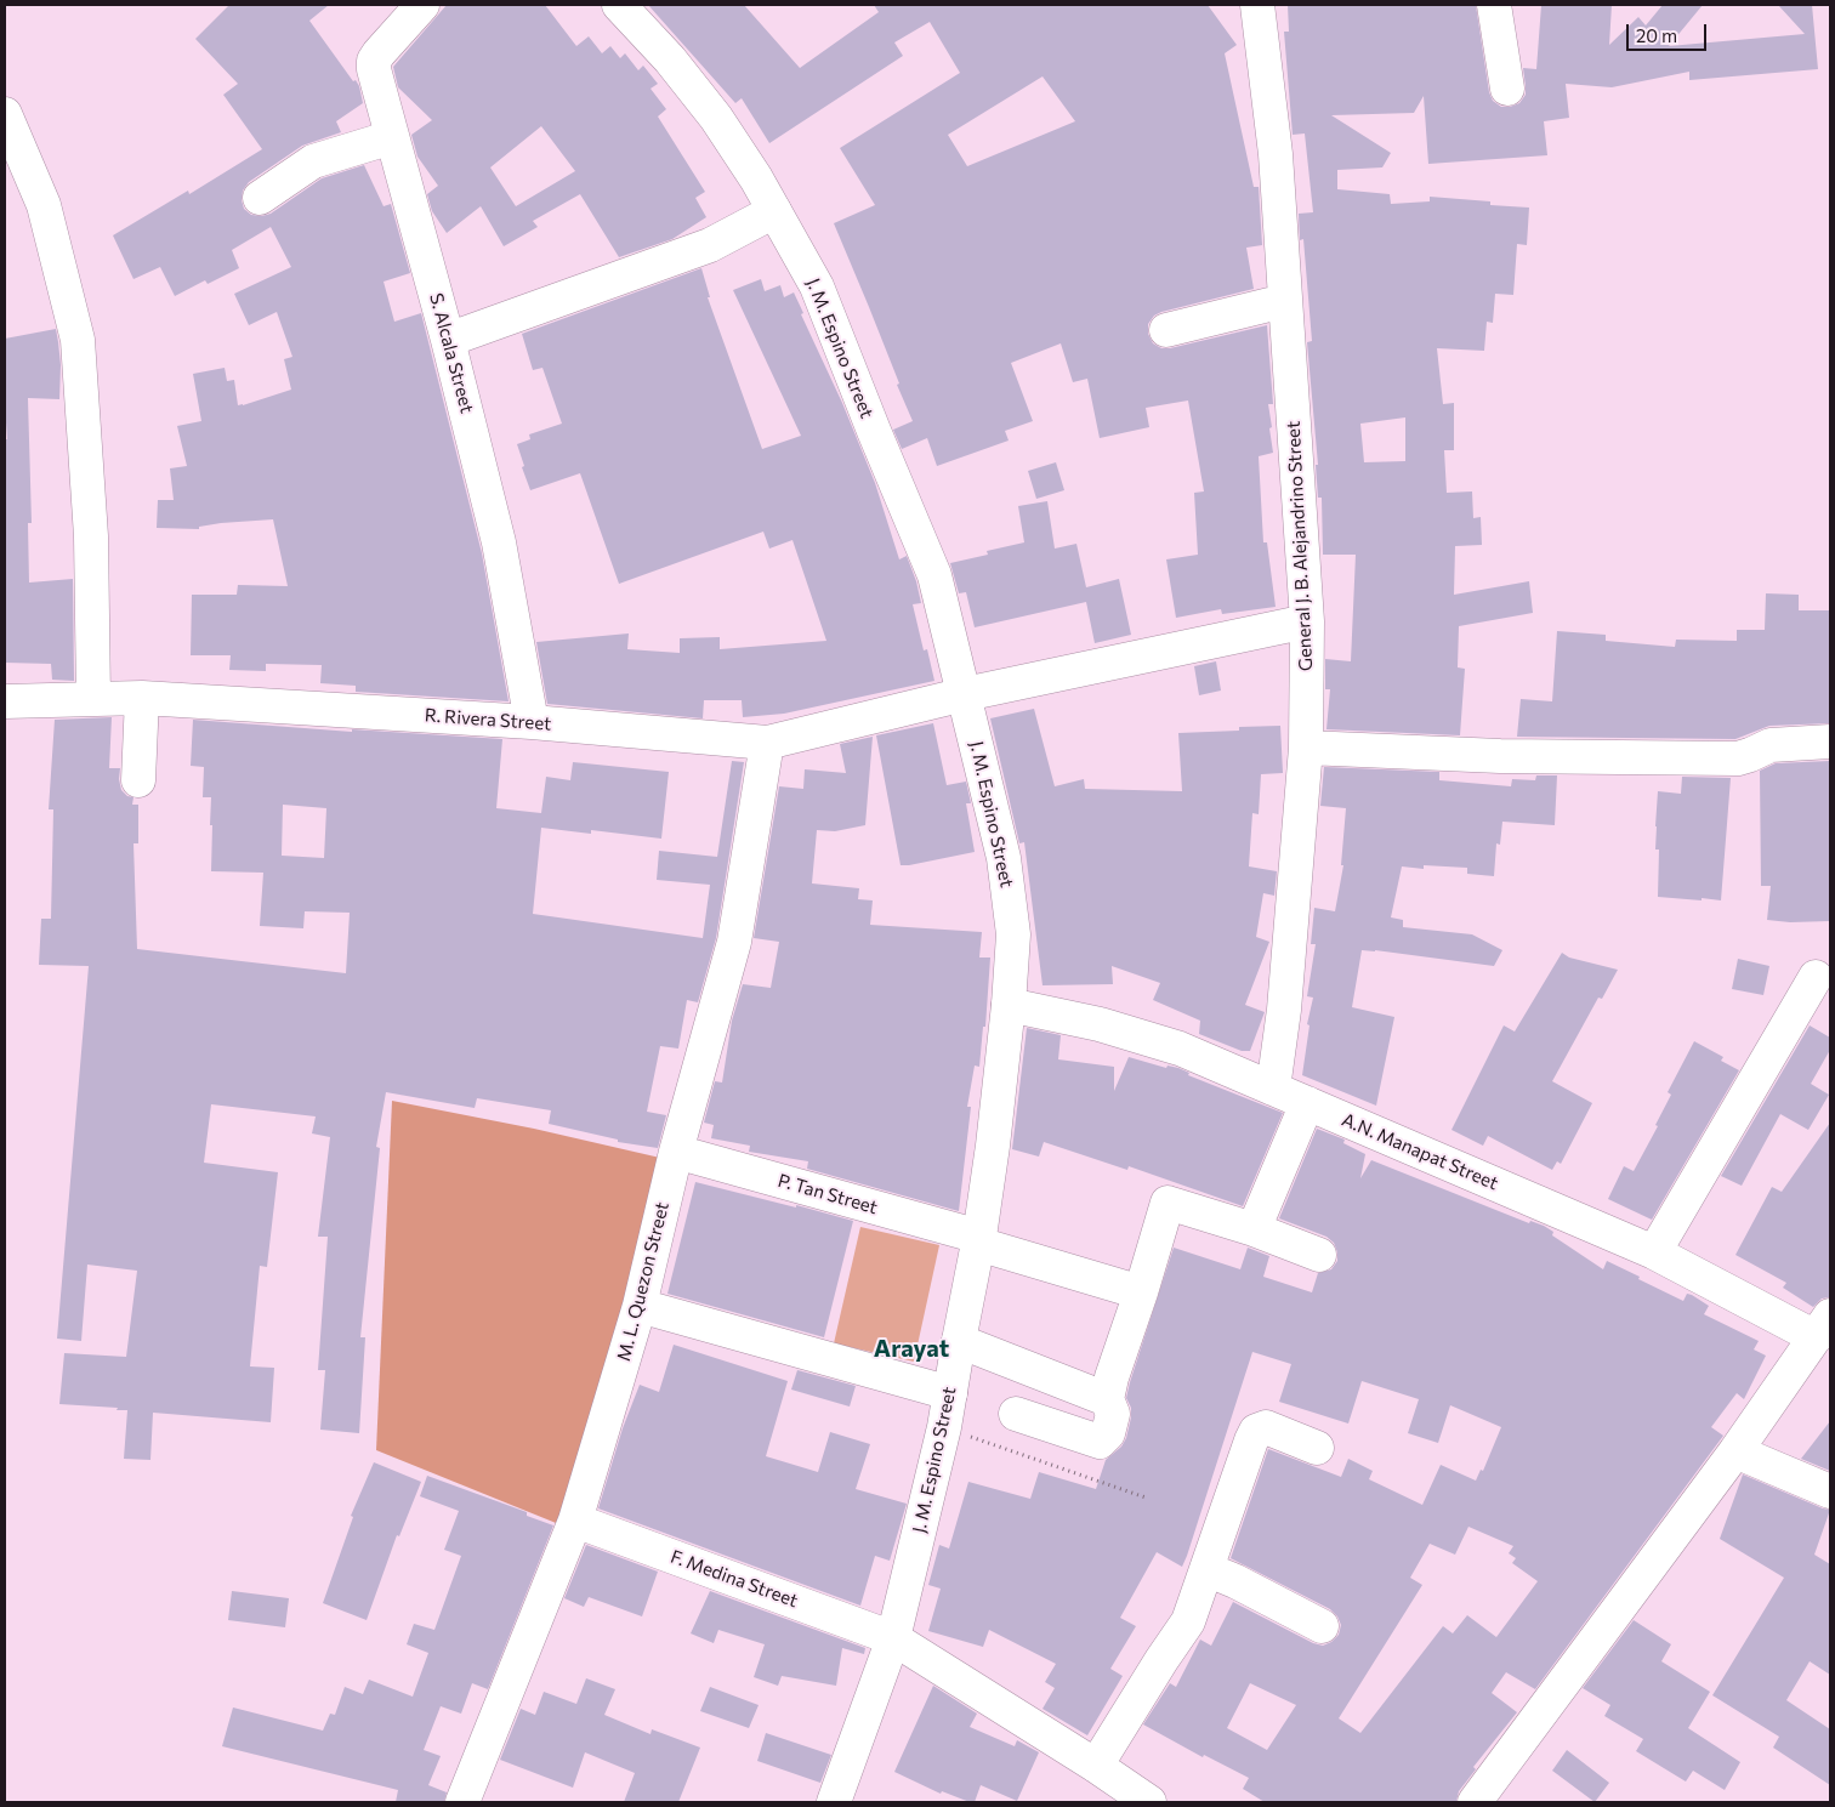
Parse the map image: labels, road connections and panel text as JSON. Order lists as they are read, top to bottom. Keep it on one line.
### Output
{"streets":{"street":["J. M. Espino Street","S. Alcala Street","General J. B. Alejandrino Street","R. Rivera Street","A.N. Manapat Street","P. Tan Street","M. L. Quezon Street","F. Medina Street"]},"crossings":[["J. M. Espino Street","R. Rivera Street"],["J. M. Espino Street","A.N. Manapat Street"],["J. M. Espino Street","P. Tan Street"],["J. M. Espino Street","F. Medina Street"],["S. Alcala Street","R. Rivera Street"],["General J. B. Alejandrino Street","R. Rivera Street"],["General J. B. Alejandrino Street","A.N. Manapat Street"],["R. Rivera Street","M. L. Quezon Street"],["P. Tan Street","M. L. Quezon Street"],["M. L. Quezon Street","F. Medina Street"]],"districts":["Arayat"],"scale_bar":"20 m"}
